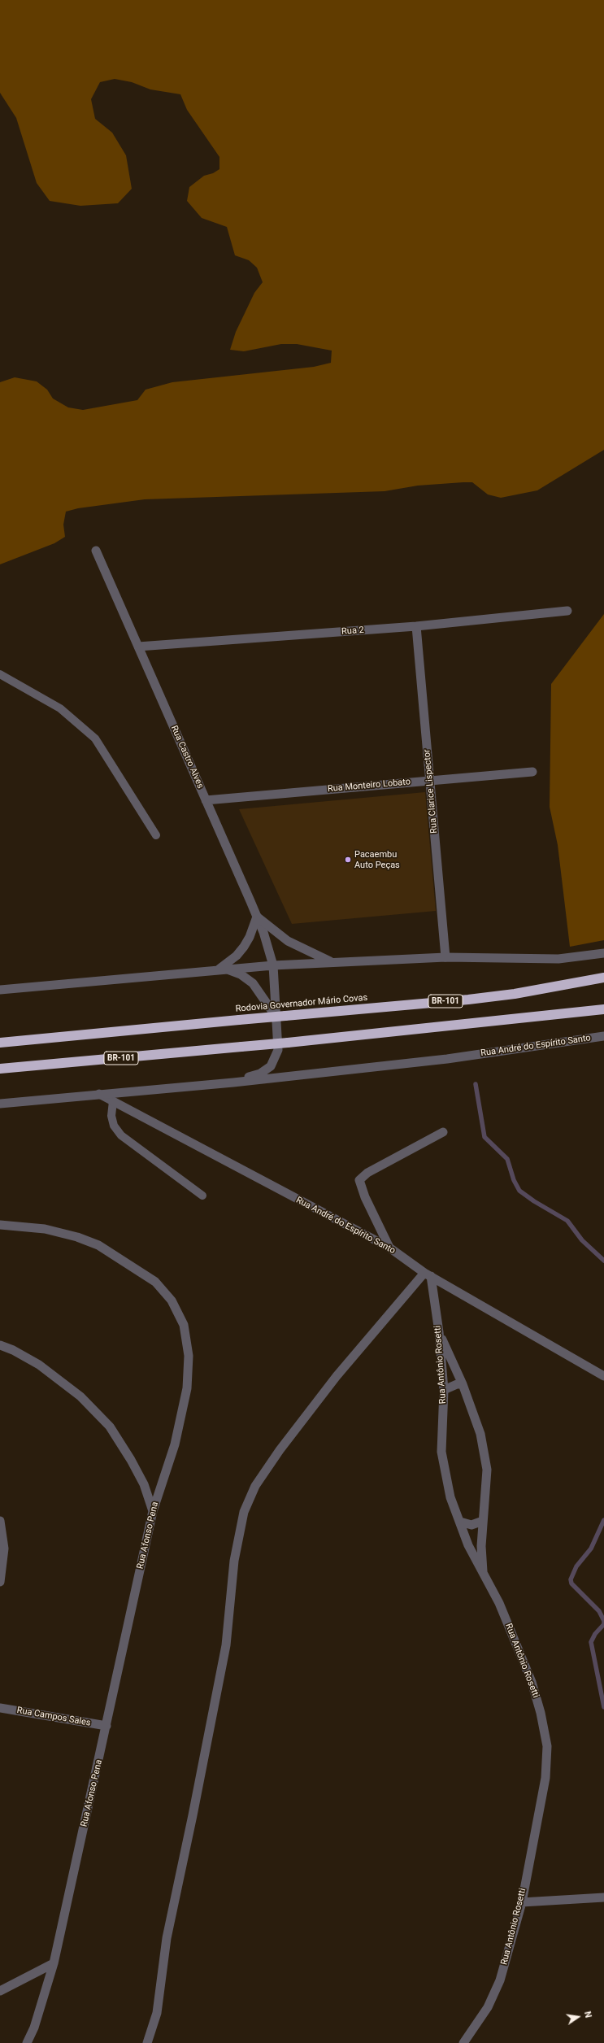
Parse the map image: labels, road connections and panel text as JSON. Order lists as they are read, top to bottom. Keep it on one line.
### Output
{"streets":{"highway":["BR-101","Rodovia Governador Mário Covas"],"street":["Rua 2","Rua Castro Alves","Rua Monteiro Lobato","Rua Clarice Lispector","Rua André do Espírito Santo","Rua Antônio Rosetti","Rua Afonso Pena","Rua Campos Sales"]},"crossings":[["Rua 2","Rua Castro Alves"],["Rua 2","Rua Clarice Lispector"],["Rua Castro Alves","Rua Monteiro Lobato"],["Rua Castro Alves","Rua André do Espírito Santo"],["Rua Monteiro Lobato","Rua Clarice Lispector"],["Rua André do Espírito Santo","Rua Antônio Rosetti"],["Rua Afonso Pena","Rua Campos Sales"]],"places":["Pacaembu Auto Peças"],"north":"right"}
